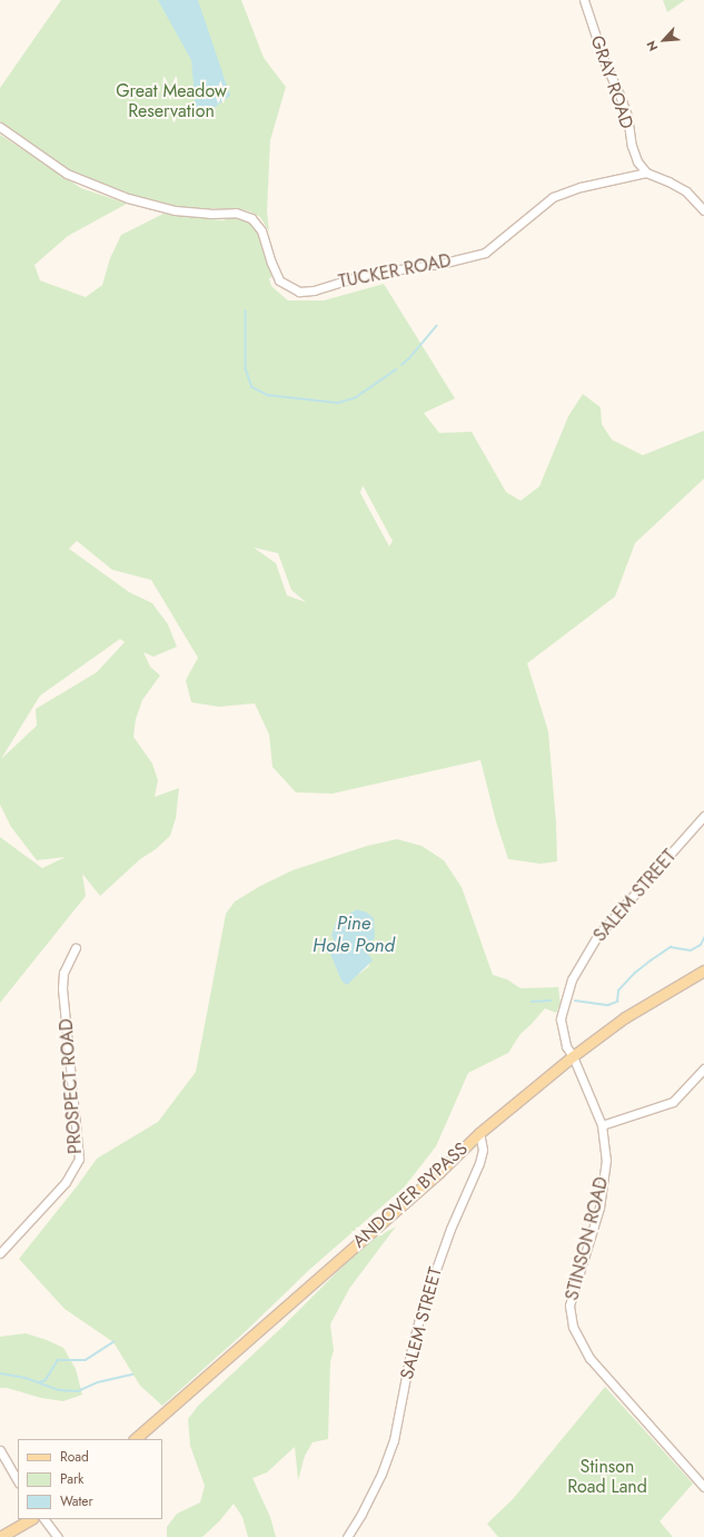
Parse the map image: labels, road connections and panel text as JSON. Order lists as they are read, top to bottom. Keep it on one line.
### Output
{"streets":{"main road":["ANDOVER BYPASS"],"street":["GRAY ROAD","TUCKER ROAD","SALEM STREET","PROSPECT ROAD","STINSON ROAD"]},"crossings":[["GRAY ROAD","TUCKER ROAD"],["SALEM STREET","ANDOVER BYPASS"],["SALEM STREET","STINSON ROAD"],["ANDOVER BYPASS","STINSON ROAD"]],"water":["Pine Hole Pond"],"parks":["Great Meadow Reservation","Stinson Road Land"],"legend":["Road","Park","Water"],"north":"bottom left"}
